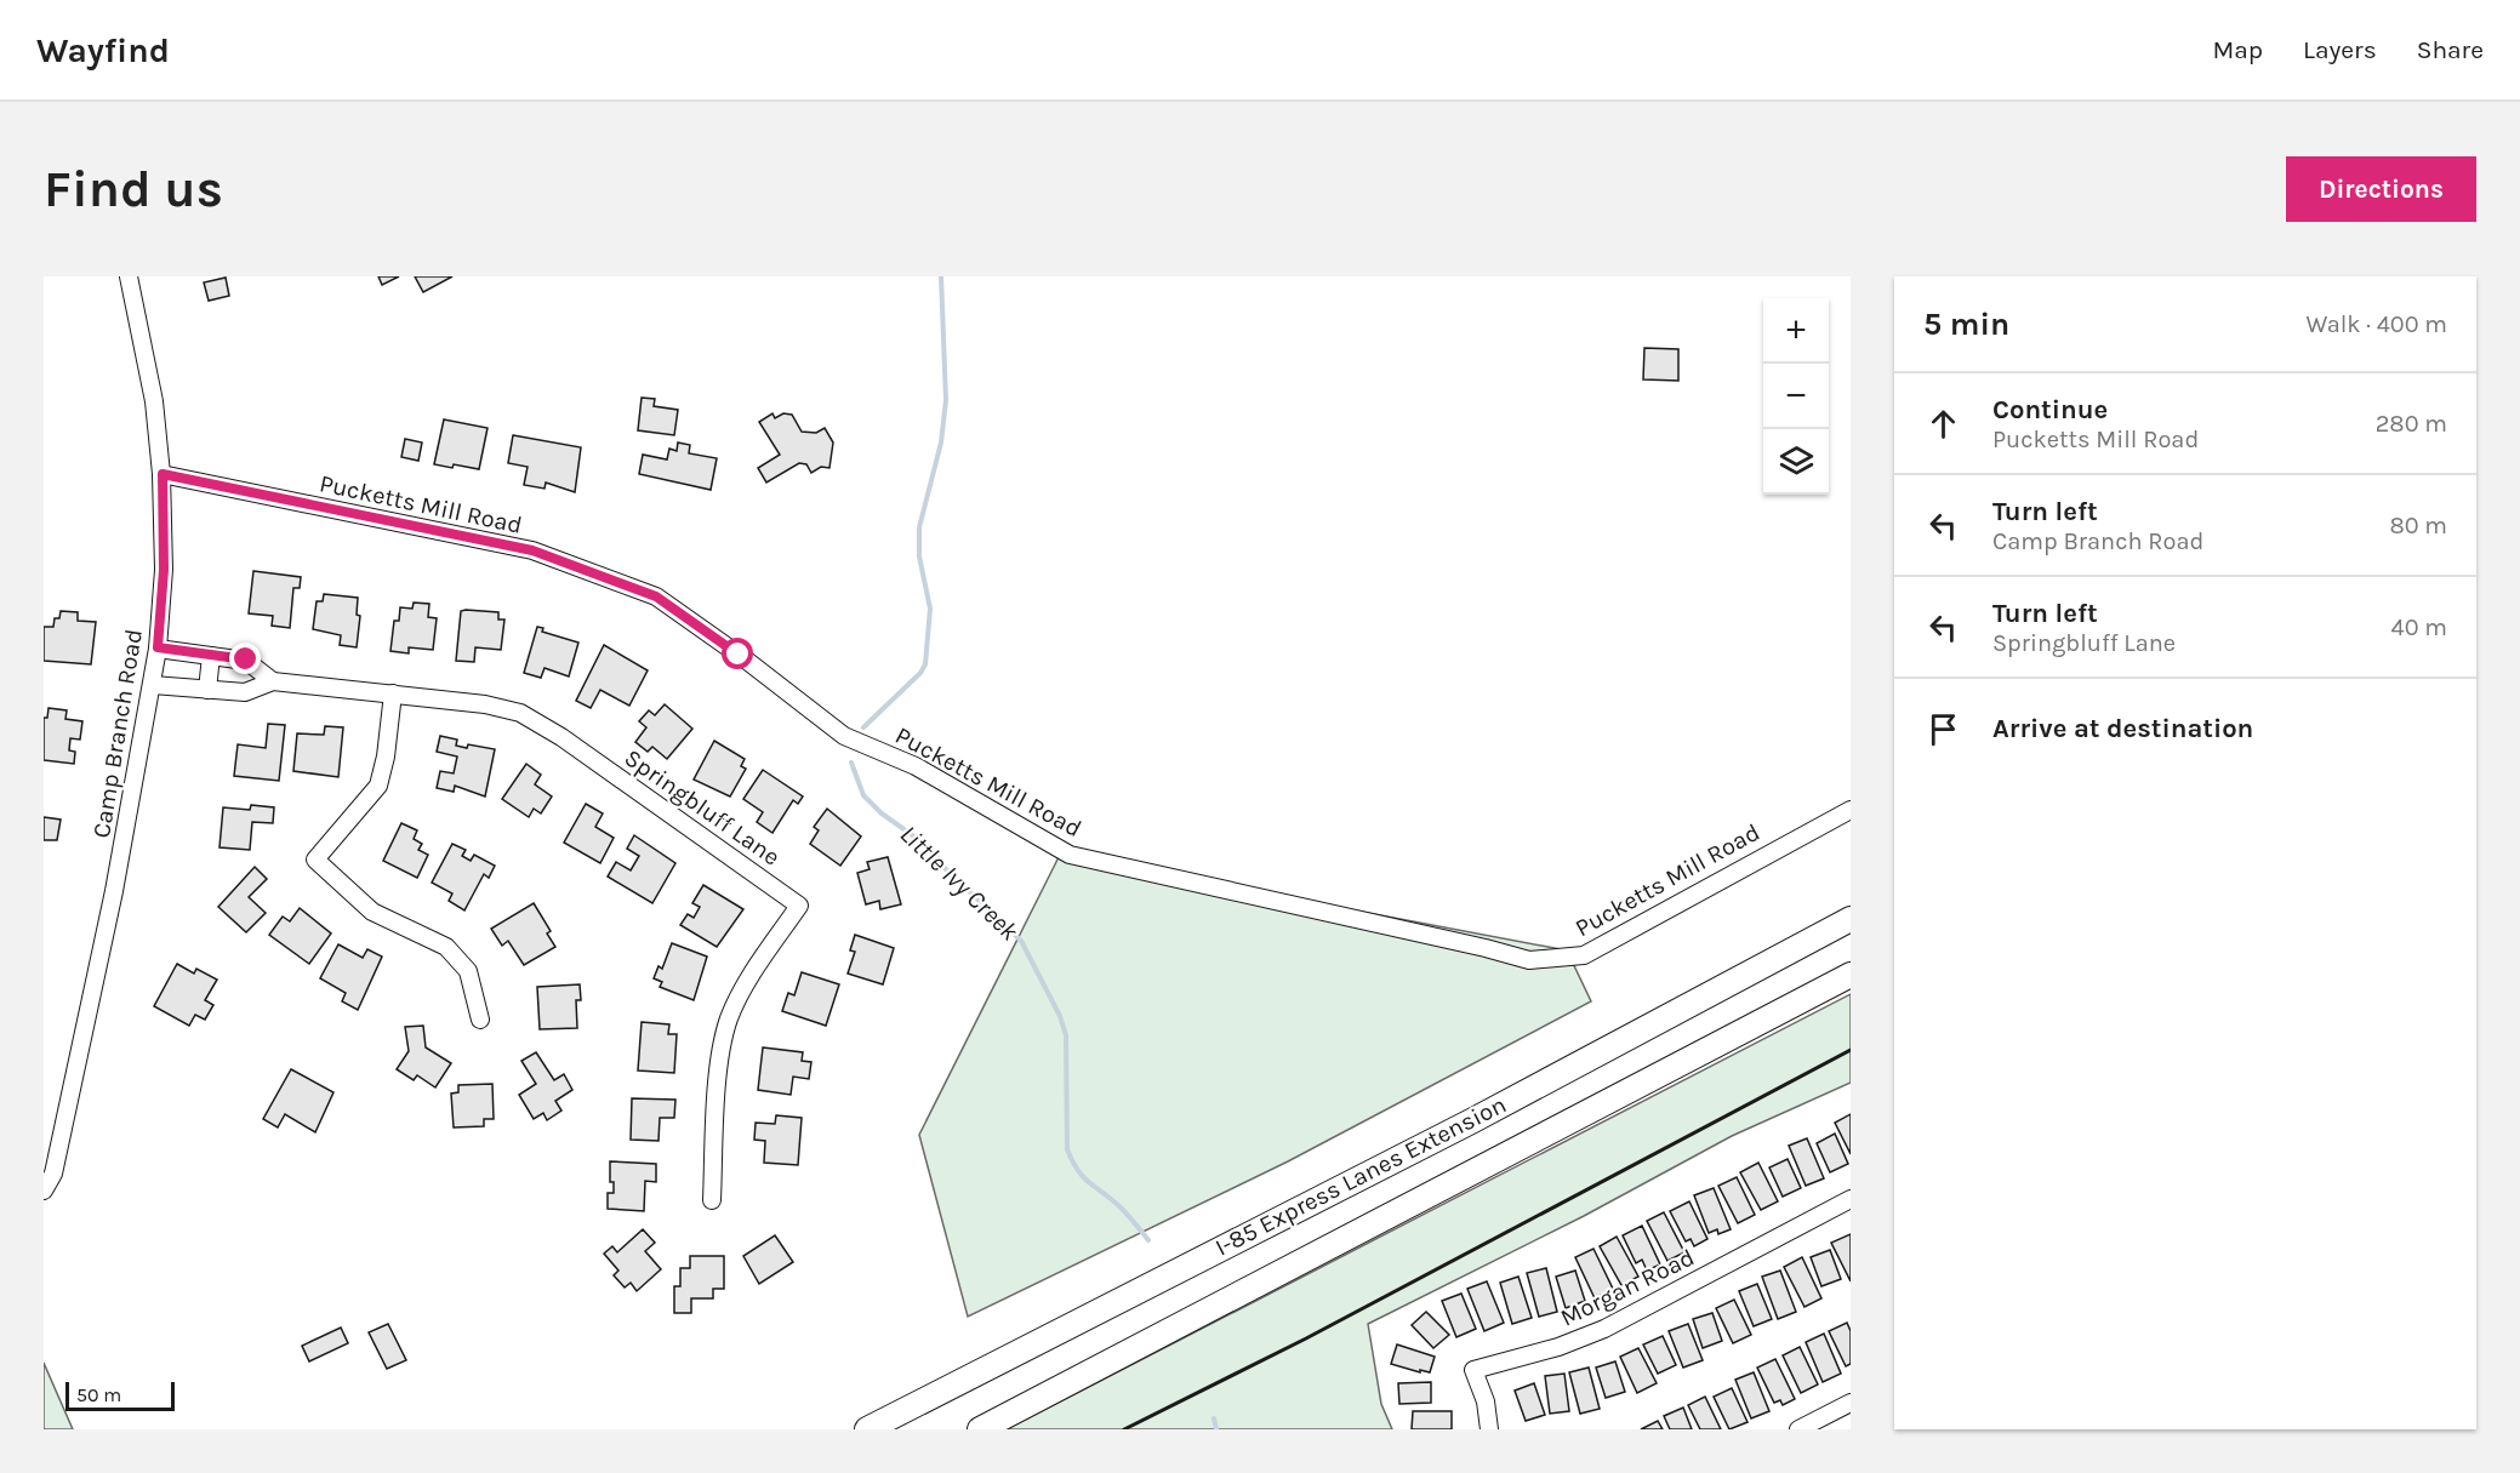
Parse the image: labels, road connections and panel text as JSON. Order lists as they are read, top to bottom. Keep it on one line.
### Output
{"streets":{"highway":["I-85 Express Lanes Extension"],"street":["Pucketts Mill Road","Camp Branch Road","Springbluff Lane","Morgan Road"]},"crossings":[["Pucketts Mill Road","Camp Branch Road"],["Camp Branch Road","Springbluff Lane"]],"water":["Little Ivy Creek"],"scale_bar":"50 m","page":{"header":"Wayfind","nav":["Map","Layers","Share"],"buttons":"Directions","title":"Find us","heading":["5 min","Walk · 400 m"],"map_buttons":["+","−"],"list":[["Continue","Pucketts Mill Road","280 m"],["Turn left","Camp Branch Road","80 m"],["Turn left","Springbluff Lane","40 m"],"Arrive at destination"],"scale":"50 m"}}
